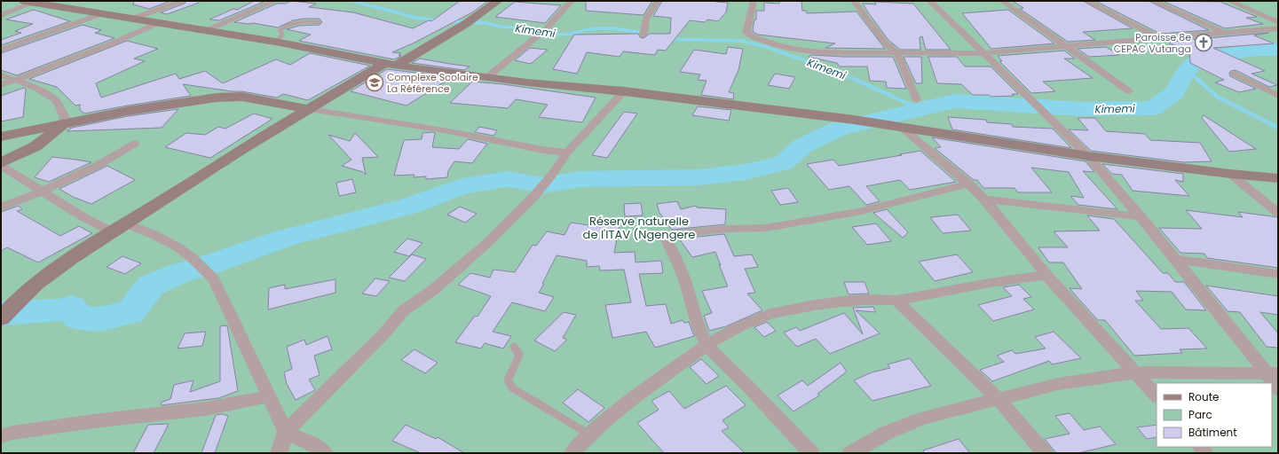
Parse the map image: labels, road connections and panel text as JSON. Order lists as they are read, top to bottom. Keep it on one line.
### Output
{"water":["Kimemi"],"parks":["Réserve naturelle de l'ITAV (Ngengere"],"places":{"church":["Paroisse 8e CEPAC Vutanga"],"school or university":["Complexe Scolaire La Référence"]},"legend":["Route","Parc","Bâtiment"]}
